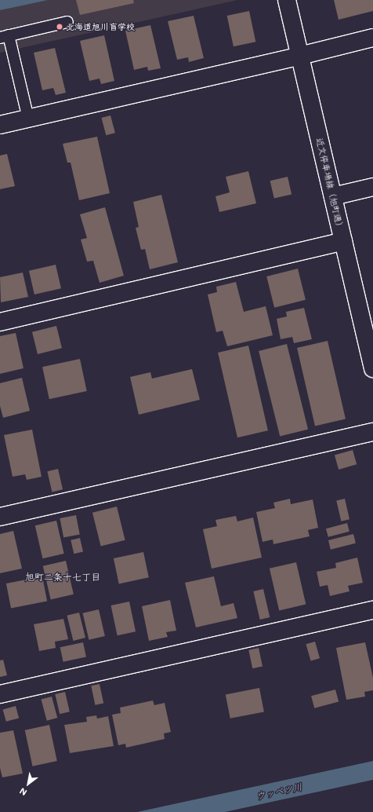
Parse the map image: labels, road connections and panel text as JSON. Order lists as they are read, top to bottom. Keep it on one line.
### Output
{"streets":{"street":["近文停車場線（旭町通）"]},"districts":["旭町二条十七丁目"],"water":["ウッペツ川"],"places":["北海道旭川盲学校"],"north":"bottom left"}
